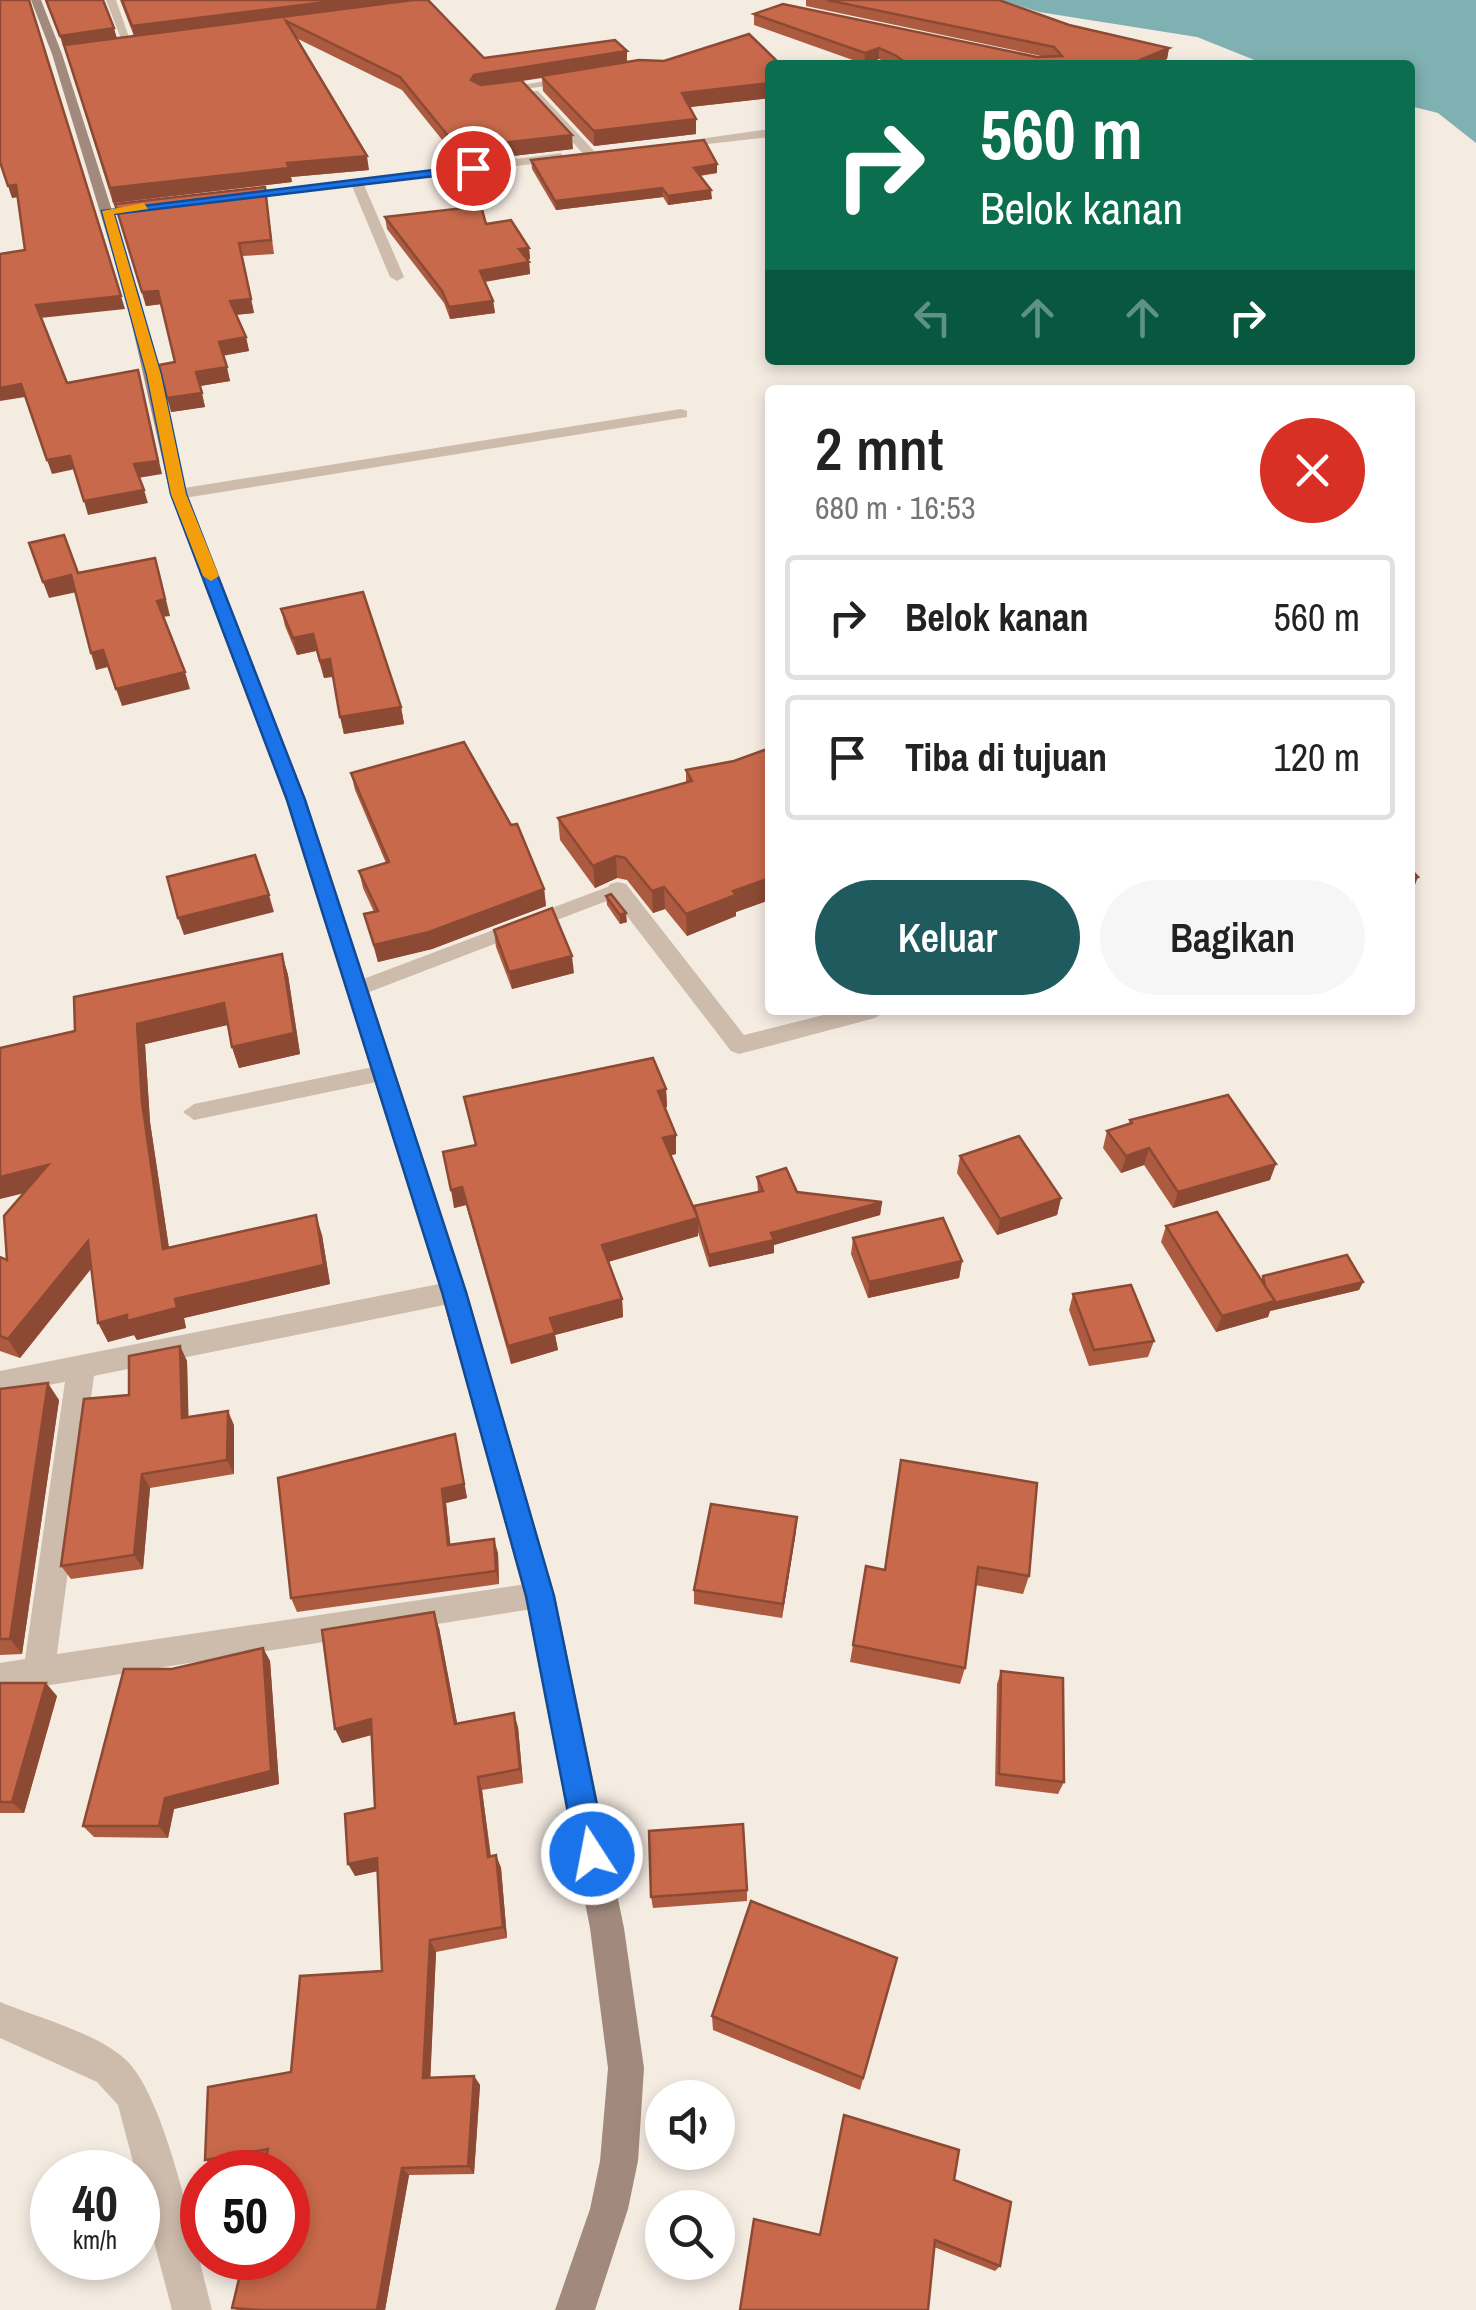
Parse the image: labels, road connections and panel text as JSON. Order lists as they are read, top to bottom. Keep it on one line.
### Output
{"page":{"turn":["560 m","Belok kanan"],"heading":["2 mnt","680 m · 16:53"],"list":[{"name":"Belok kanan","value":"560 m"},{"name":"Tiba di tujuan","value":"120 m"}],"buttons":["Keluar","Bagikan"],"speed":"40 km/h","limit":"50"}}
